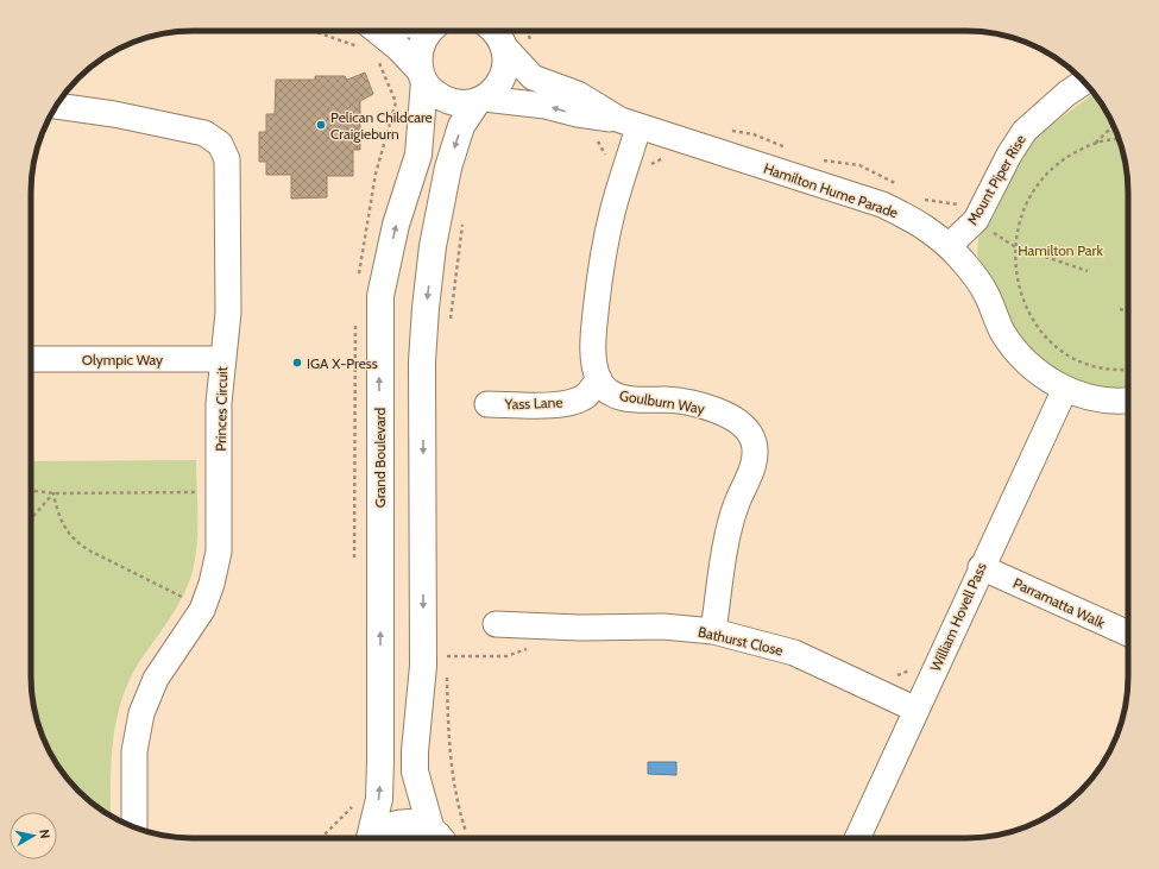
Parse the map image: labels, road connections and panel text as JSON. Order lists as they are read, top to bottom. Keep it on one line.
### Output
{"streets":{"street":["Mount Piper Rise","Hamilton Hume Parade","Olympic Way","Goulburn Way","Yass Lane","Princes Circuit","Grand Boulevard","Parramatta Walk","William Hovell Pass","Bathurst Close"]},"crossings":[["Mount Piper Rise","Hamilton Hume Parade"],["Hamilton Hume Parade","William Hovell Pass"],["Olympic Way","Princes Circuit"],["Goulburn Way","Yass Lane"],["Goulburn Way","Bathurst Close"],["Parramatta Walk","William Hovell Pass"],["William Hovell Pass","Bathurst Close"]],"parks":["Hamilton Park"],"places":["Pelican Childcare Craigieburn","IGA X-Press"],"north":"right"}
